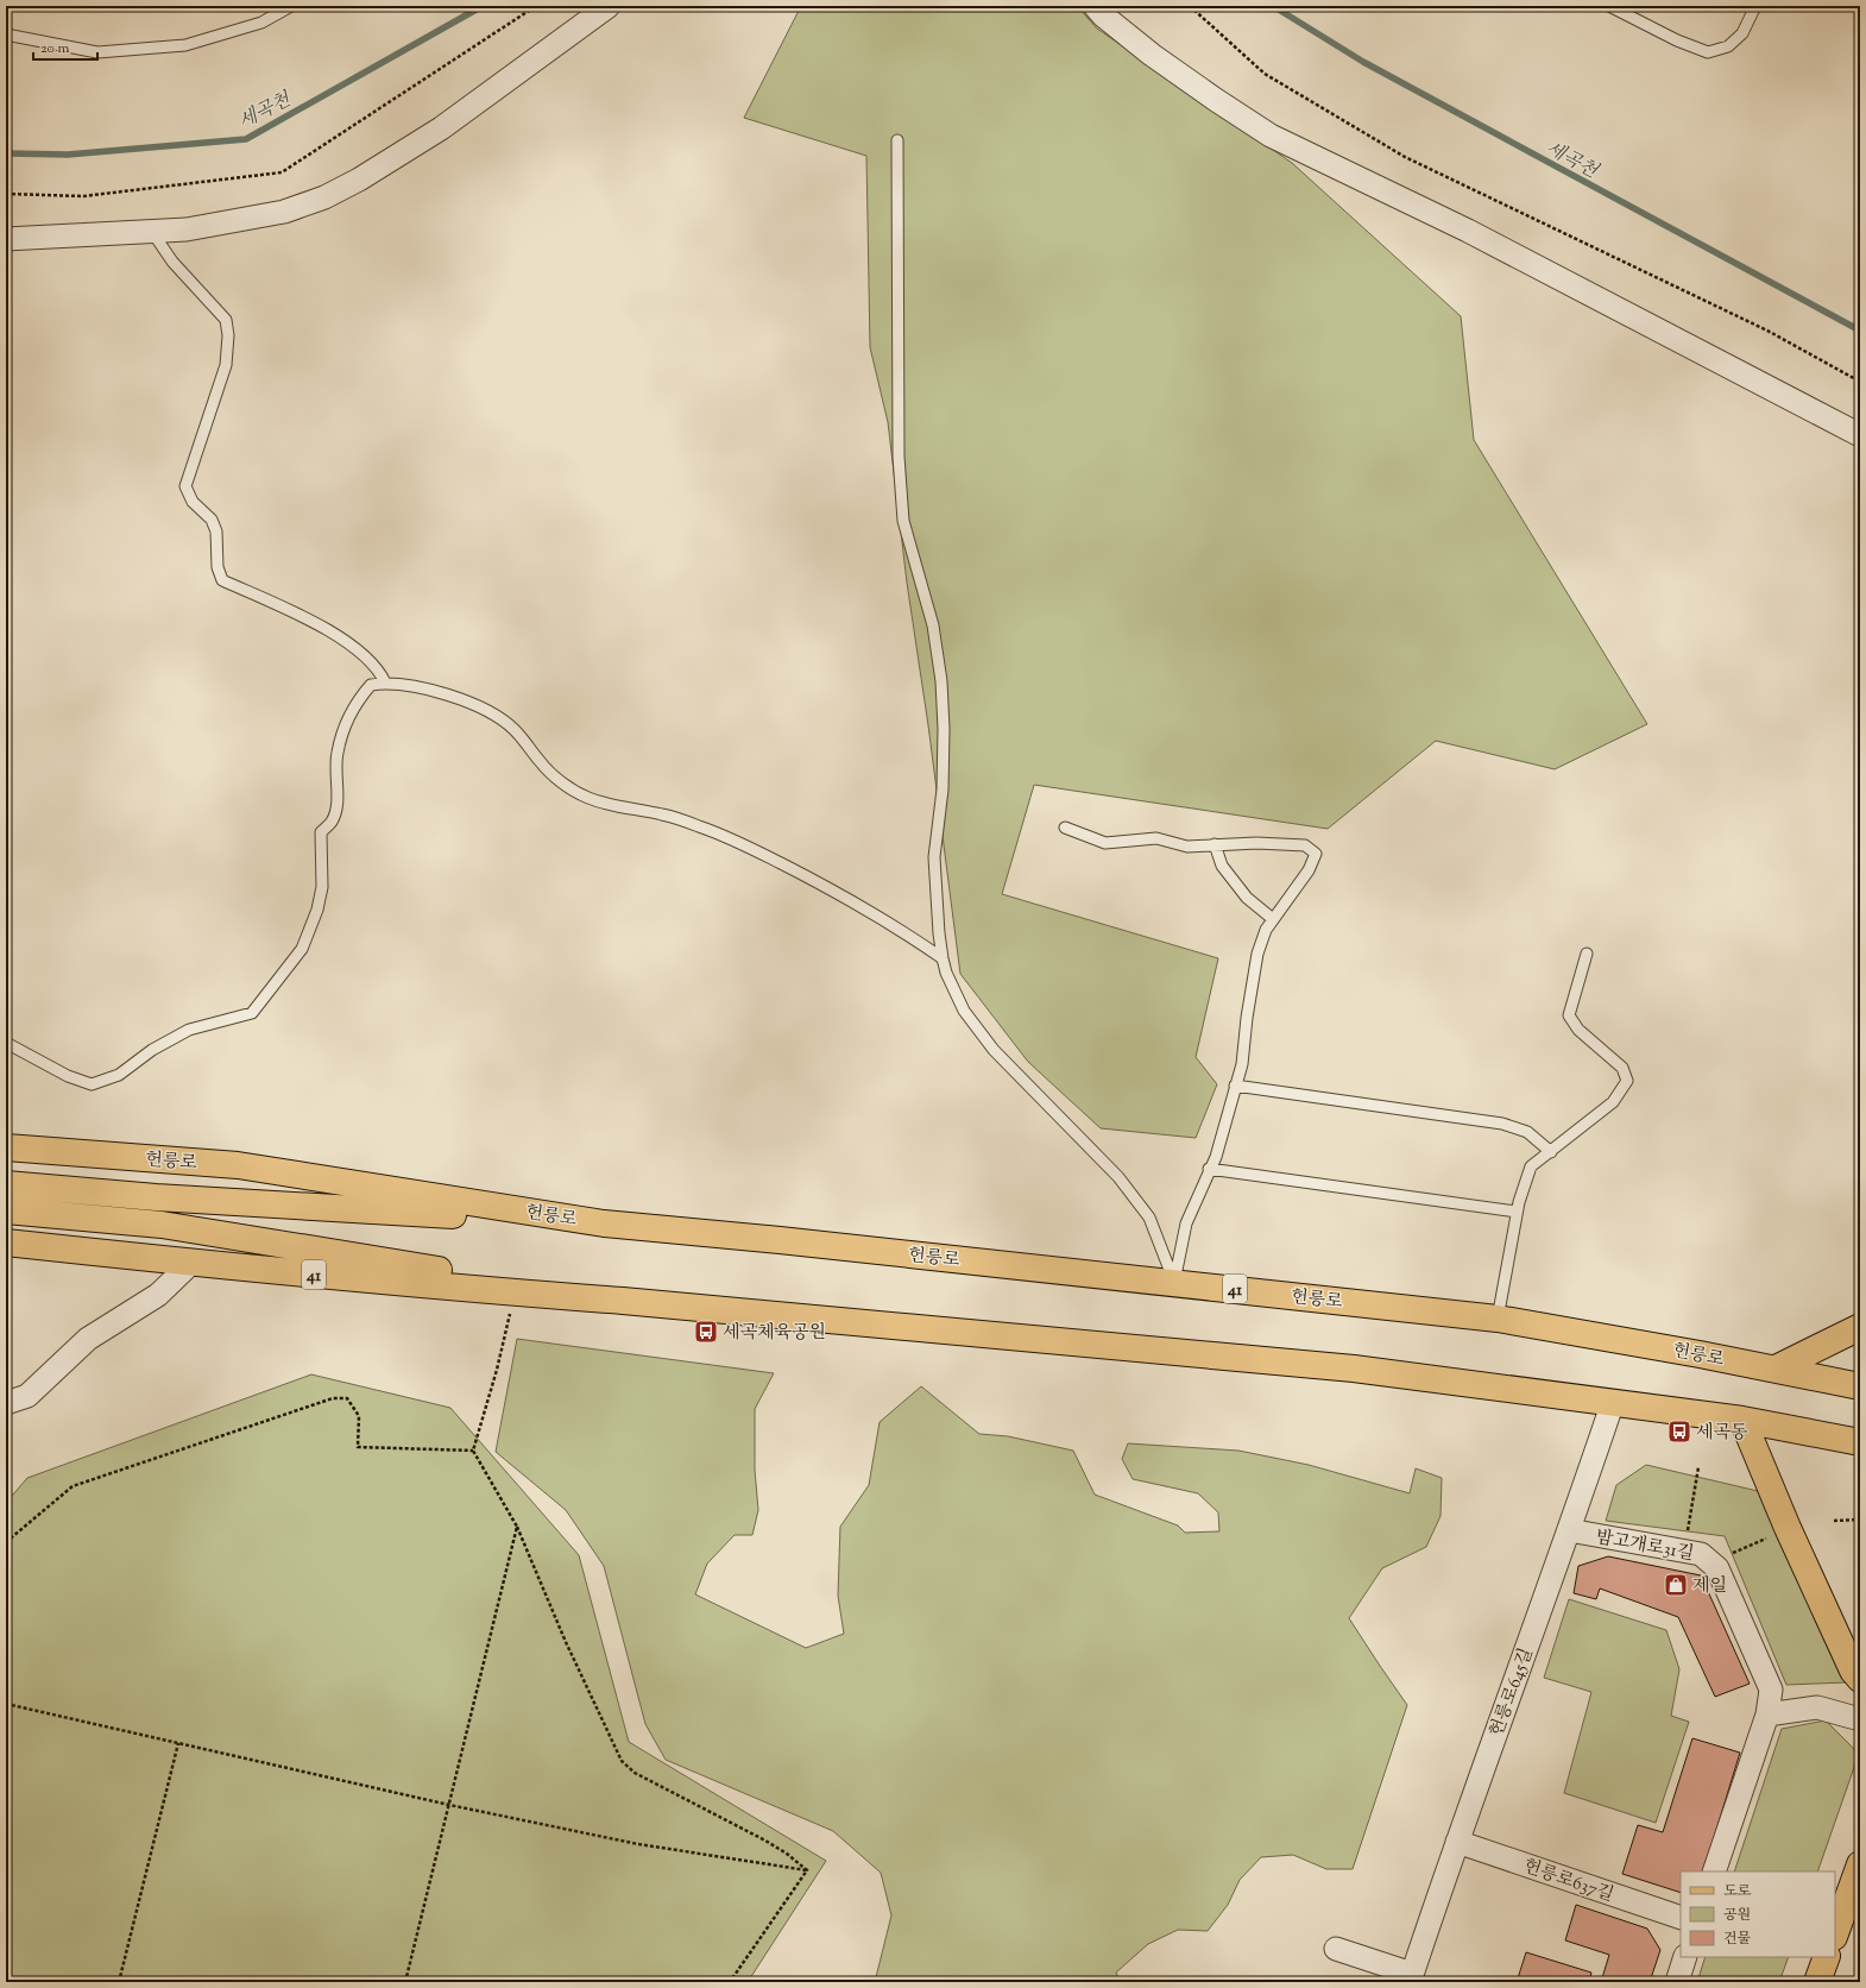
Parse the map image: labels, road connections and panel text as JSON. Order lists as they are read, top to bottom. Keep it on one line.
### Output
{"streets":{"main road":["헌릉로","41"],"street":["밤고개로31길","헌릉로645길","헌릉로637길"]},"crossings":[["41","헌릉로645길"],["밤고개로31길","헌릉로645길"],["헌릉로645길","헌릉로637길"]],"water":["세곡천"],"places":{"bus stop":["세곡체육공원","세곡동"],"shop":["제일"]},"legend":["도로","공원","건물"],"scale_bar":"20 m"}
